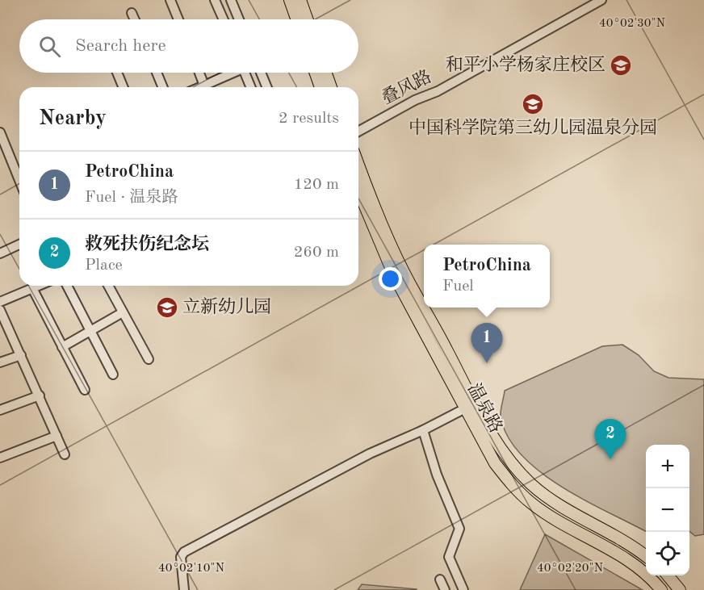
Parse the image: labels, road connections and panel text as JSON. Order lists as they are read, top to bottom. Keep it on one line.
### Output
{"streets":{"main road":["温泉路"],"street":["叠风路"]},"places":{"school or university":["和平小学杨家庄校区","中国科学院第三幼儿园温泉分园","立新幼儿园"]},"page":{"search":"Search here","heading":["Nearby","2 results"],"list":[{"mark":"1","name":"PetroChina","note":"Fuel · 温泉路","value":"120 m"},{"mark":"2","name":"救死扶伤纪念坛","note":"Place","value":"260 m"}],"popup":["PetroChina","Fuel"],"pins":["1","2"],"map_buttons":["+","−"]},"coordinates":["40°02'30\"N","40°02'10\"N","40°02'20\"N"]}
